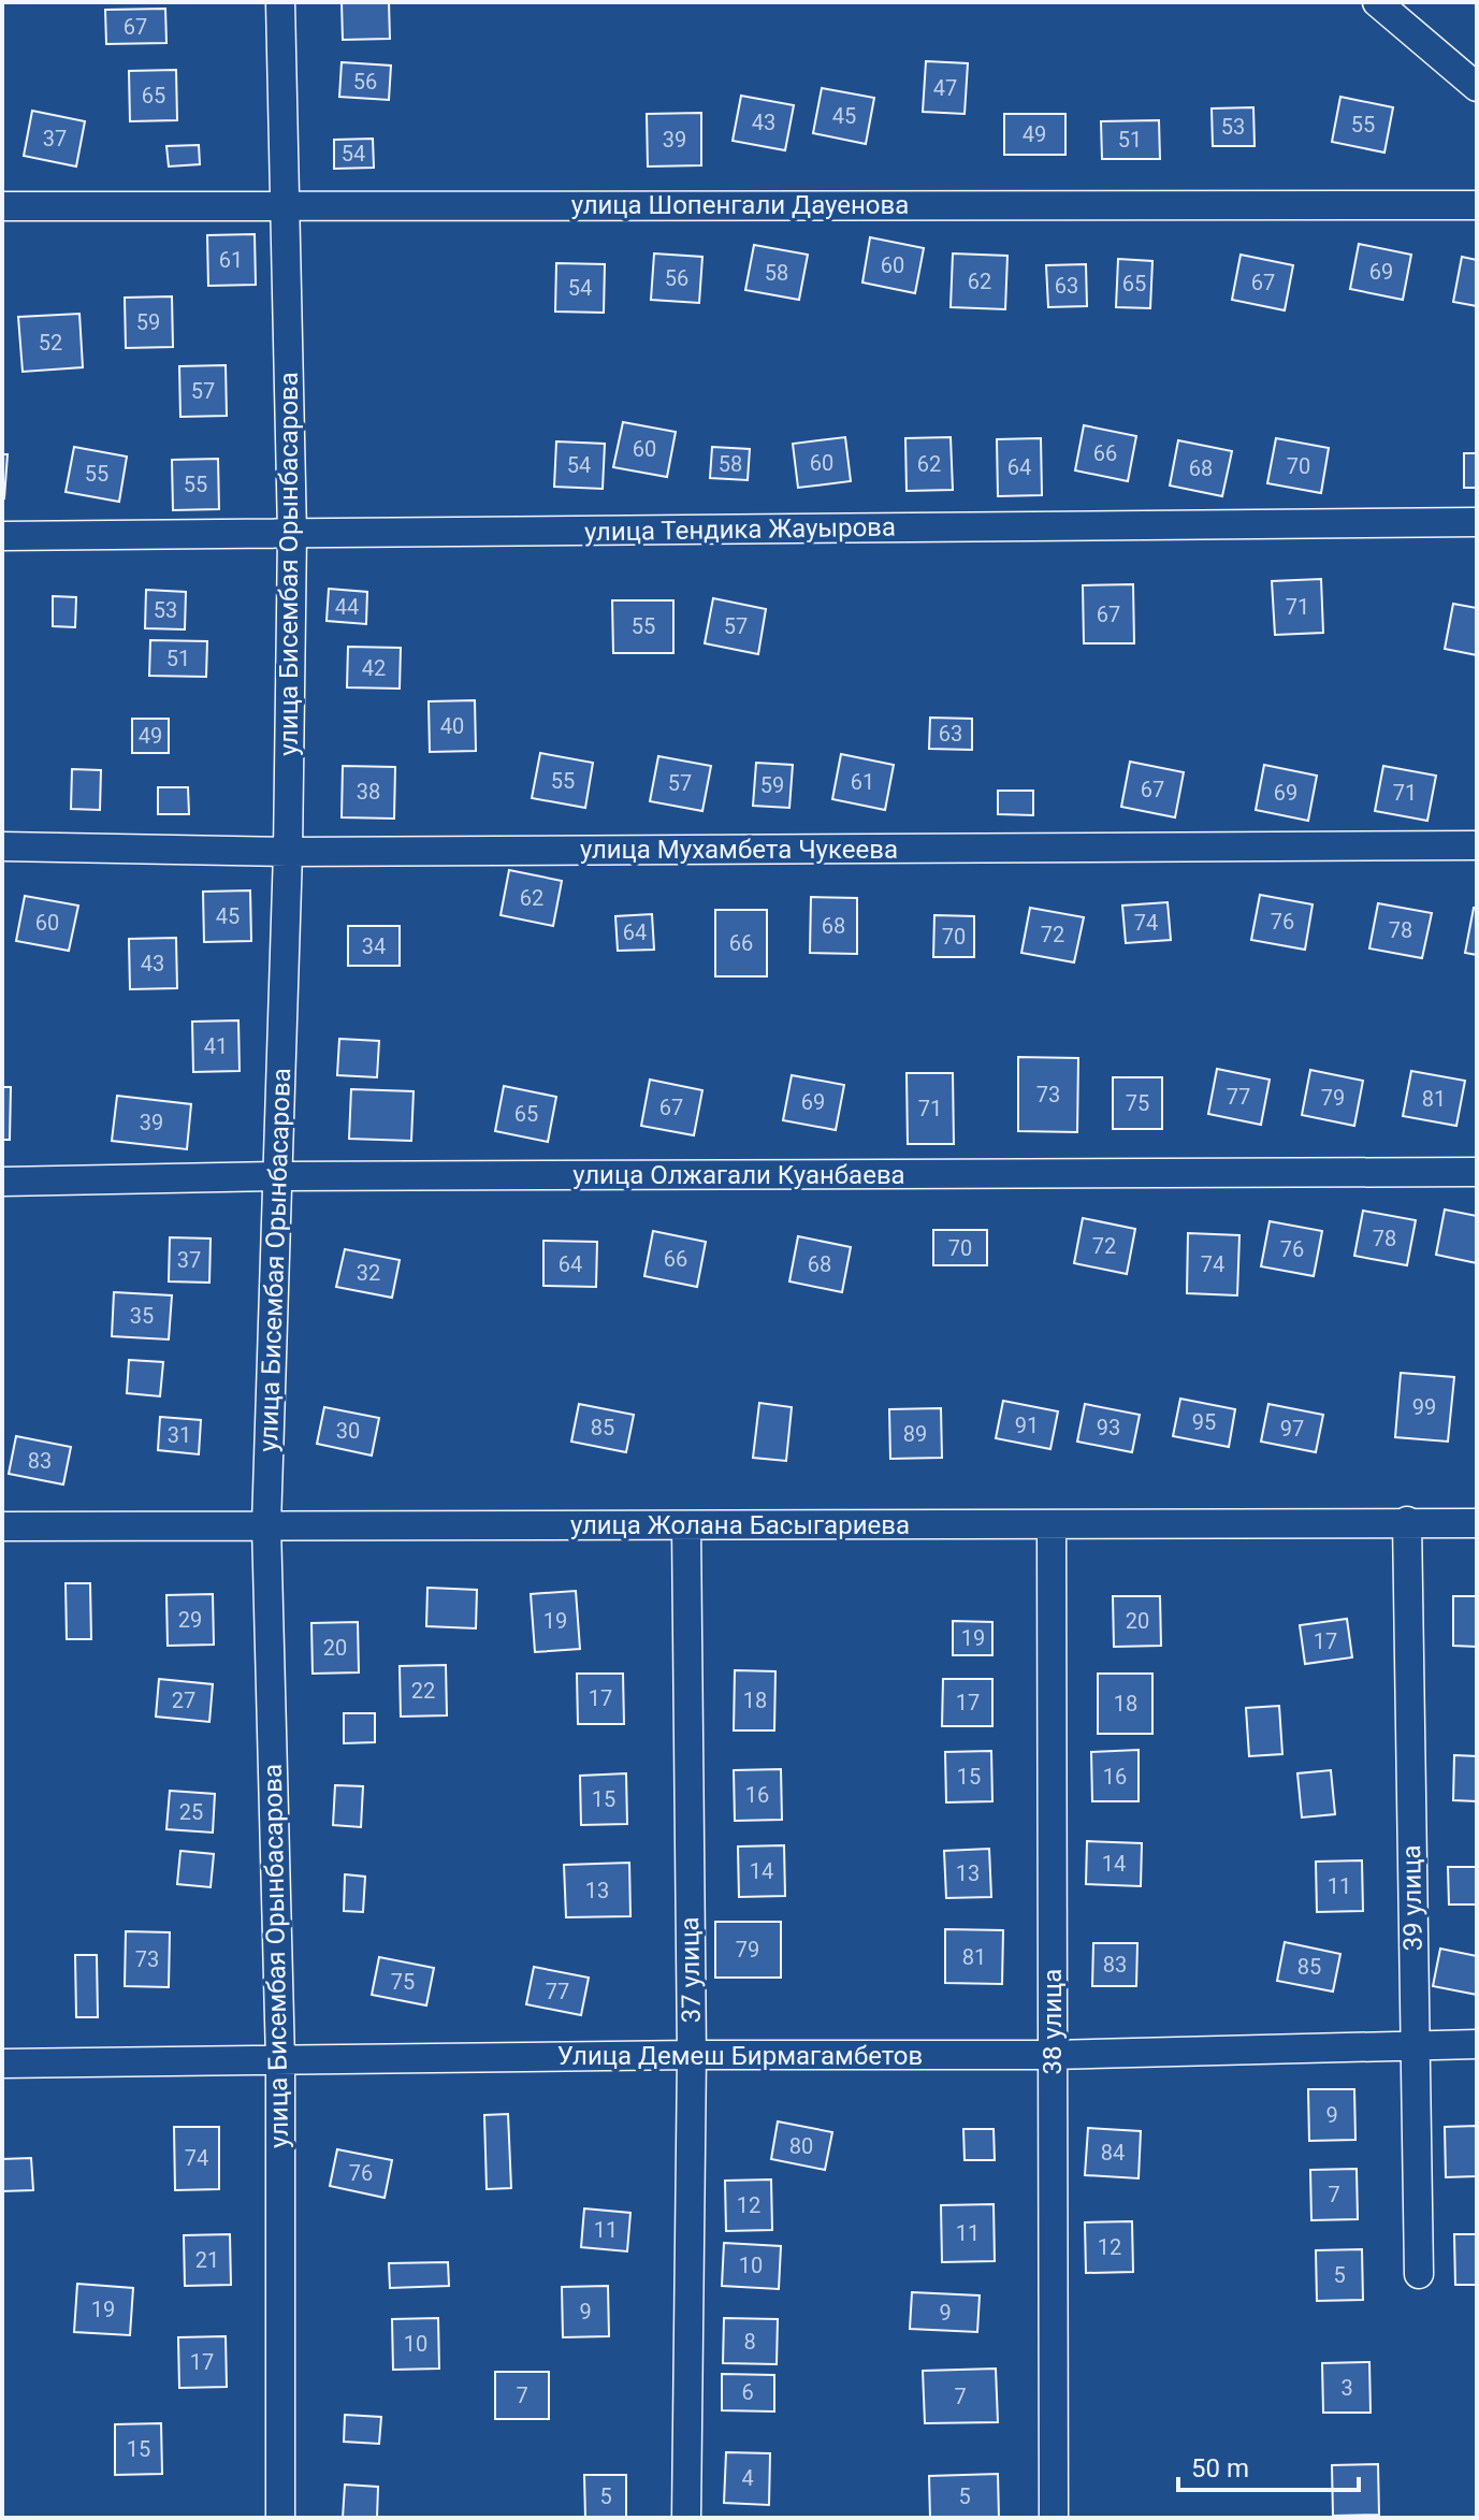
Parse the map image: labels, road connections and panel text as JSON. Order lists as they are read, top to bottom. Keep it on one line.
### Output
{"streets":{"street":["улица Шопенгали Дауенова","улица Тендика Жауырова","улица Бисембая Орынбасарова","улица Мухамбета Чукеева","улица Олжагали Куанбаева","улица Жолана Басыгариева","39 улица","37 улица","38 улица","Улица Демеш Бирмагамбетов"]},"crossings":[["улица Шопенгали Дауенова","улица Бисембая Орынбасарова"],["улица Тендика Жауырова","улица Бисембая Орынбасарова"],["улица Бисембая Орынбасарова","улица Мухамбета Чукеева"],["улица Бисембая Орынбасарова","улица Олжагали Куанбаева"],["улица Бисембая Орынбасарова","улица Жолана Басыгариева"],["улица Бисембая Орынбасарова","Улица Демеш Бирмагамбетов"],["улица Жолана Басыгариева","39 улица"],["улица Жолана Басыгариева","37 улица"],["улица Жолана Басыгариева","38 улица"],["39 улица","Улица Демеш Бирмагамбетов"],["37 улица","Улица Демеш Бирмагамбетов"],["38 улица","Улица Демеш Бирмагамбетов"]],"house_numbers":["67","56","47","65","45","43","55","53","49","37","39","51","54","61","60","69","58","56","62","67","65","63","54","59","52","57","60","66","60","58","62","54","70","64","68","55","55","44","71","53","67","55","57","51","42","40","63","49","55","61","57","59","67","38","69","71","62","45","76","60","74","68","78","64","72","70","66","34","43","41","73","77","79","81","69","75","67","71","65","39","78","72","70","76","66","37","64","68","74","32","35","99","95","91","85","93","97","30","89","31","83","29","19","20","19","17","20","22","17","27","18","17","18","15","16","16","15","25","14","14","13","11","13","79","81","73","83","85","75","77","9","80","84","74","76","7","12","11","11","12","21","10","5","19","9","9","8","10","17","3","6","7","7","15","4","5","5"],"scale_bar":"50 m"}
